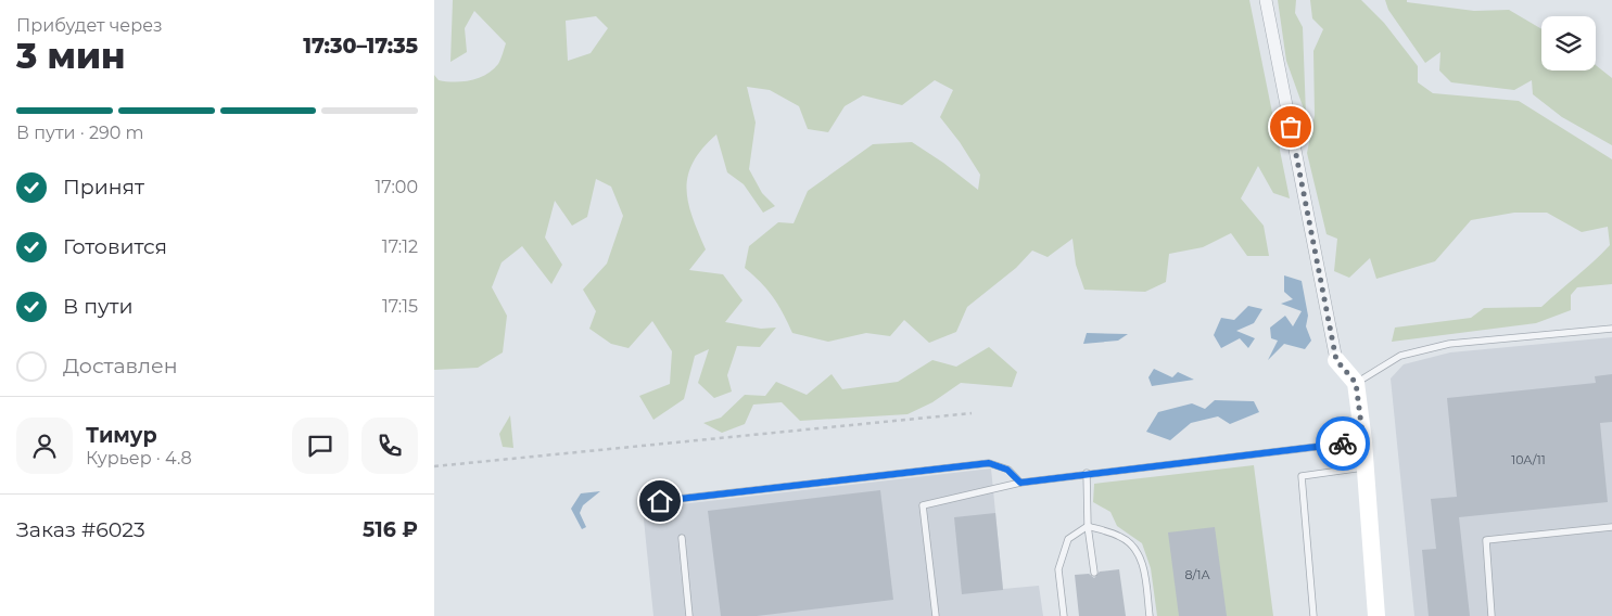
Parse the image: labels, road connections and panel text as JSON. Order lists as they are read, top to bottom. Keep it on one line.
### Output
{"house_numbers":["10А/11","8/1А"],"page":{"heading":["3 мин","Прибудет через","17:30–17:35"],"panel":["Тимур","Курьер · 4.8","Заказ #6023","516 ₽"],"bar":"В пути · 290 m","list":[["Принят","17:00"],["Готовится","17:12"],["В пути","17:15"],"Доставлен"]}}
